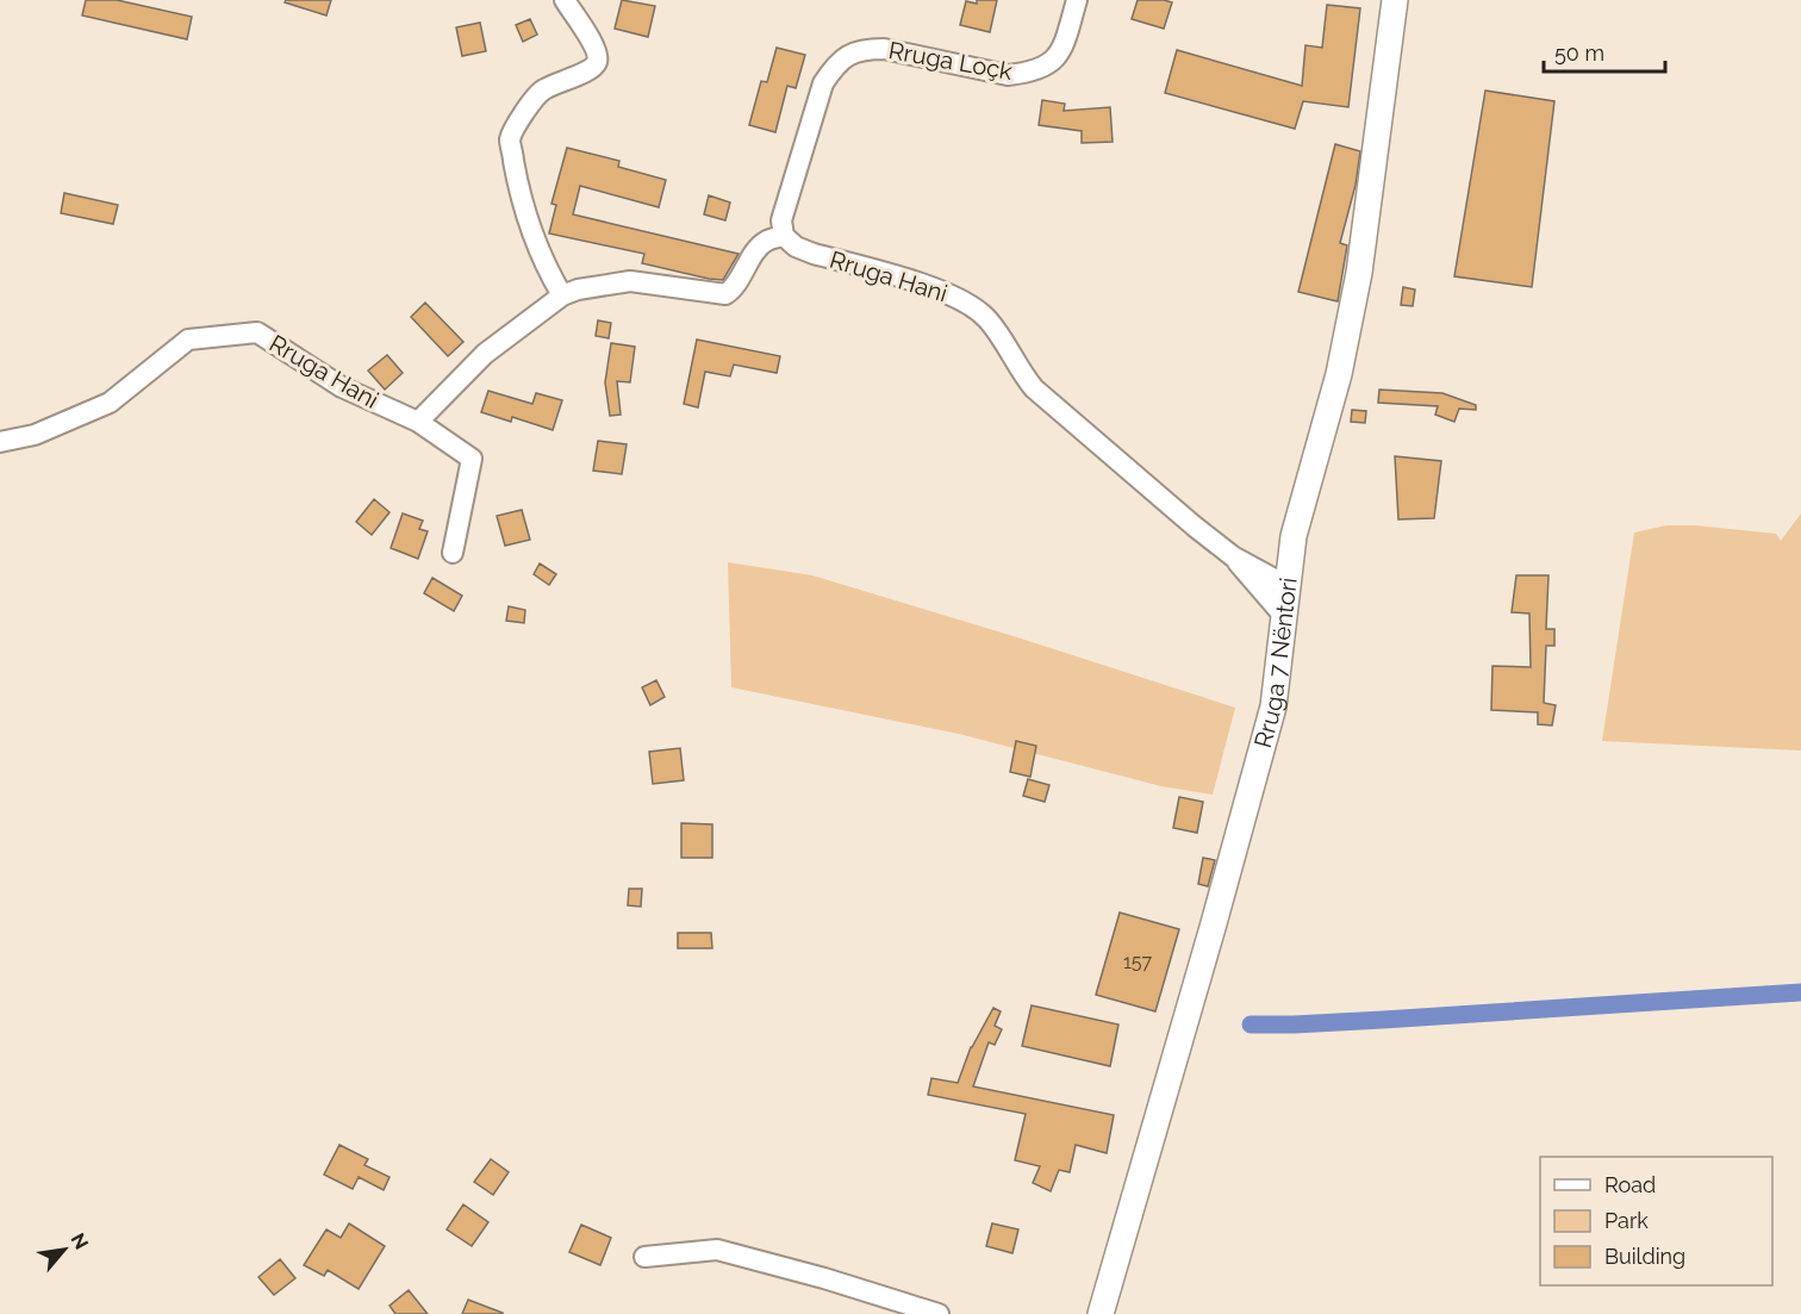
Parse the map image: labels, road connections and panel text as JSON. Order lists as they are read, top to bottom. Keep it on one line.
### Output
{"streets":{"main road":["Rruga 7 Nëntori"],"street":["Rruga Loçk","Rruga Hani"]},"crossings":[["Rruga Loçk","Rruga Hani"],["Rruga Hani","Rruga 7 Nëntori"]],"house_numbers":["157"],"legend":["Road","Park","Building"],"scale_bar":"50 m","north":"top right"}
